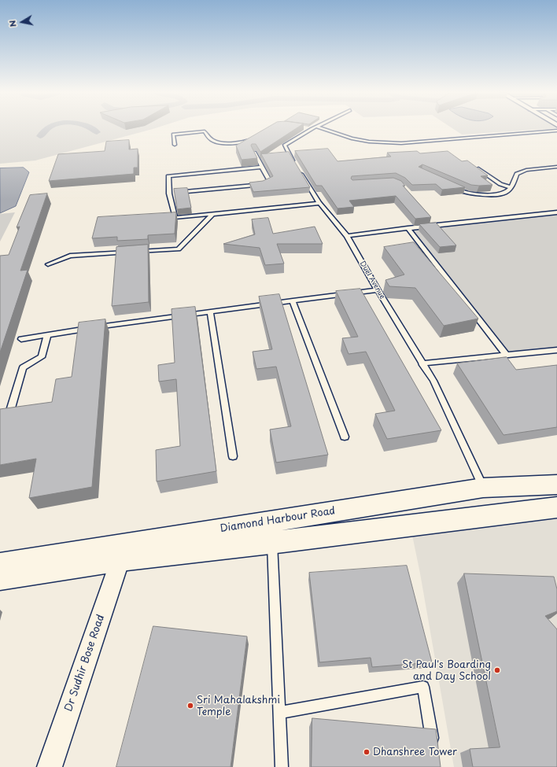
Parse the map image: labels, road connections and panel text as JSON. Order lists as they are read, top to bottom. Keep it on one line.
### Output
{"streets":{"main road":["Diamond Harbour Road"],"street":["Dr Sudhir Bose Road"],"lane":["Duel Avenue"]},"crossings":[["Duel Avenue","Diamond Harbour Road"],["Diamond Harbour Road","Dr Sudhir Bose Road"]],"places":["St Paul's Boarding and Day School","Sri Mahalakshmi Temple","Dhanshree Tower"],"north":"left"}
